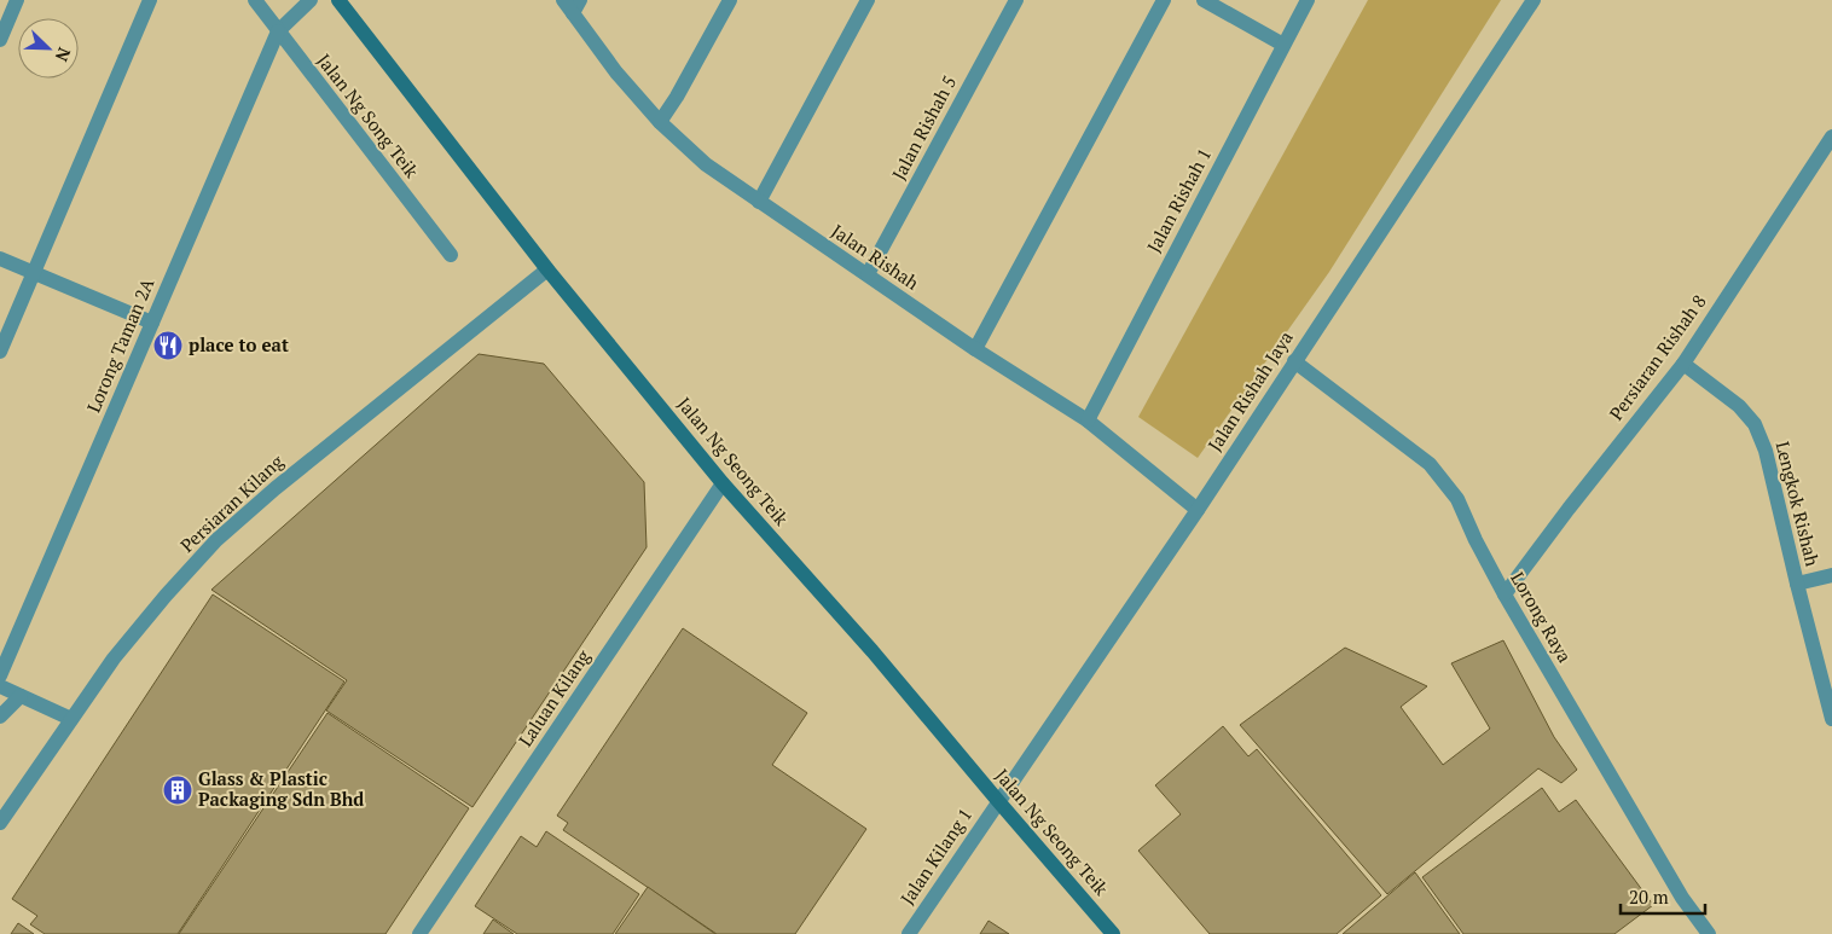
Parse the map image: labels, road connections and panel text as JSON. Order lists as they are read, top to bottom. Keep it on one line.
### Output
{"streets":{"main road":["Jalan Ng Seong Teik"],"street":["Jalan Ng Song Teik","Jalan Rishah 5","Jalan Rishah 1","Jalan Rishah","Lorong Taman 2A","Persiaran Rishah 8","Jalan Rishah Jaya","Persiaran Kilang","Lengkok Rishah","Lorong Raya","Laluan Kilang","Jalan Kilang 1"]},"crossings":[["Jalan Ng Song Teik","Lorong Taman 2A"],["Jalan Rishah 5","Jalan Rishah"],["Jalan Rishah 1","Jalan Rishah"],["Jalan Rishah","Jalan Rishah Jaya"],["Persiaran Rishah 8","Lengkok Rishah"],["Persiaran Rishah 8","Lorong Raya"],["Jalan Rishah Jaya","Jalan Ng Seong Teik"],["Jalan Rishah Jaya","Lorong Raya"],["Jalan Rishah Jaya","Jalan Kilang 1"],["Jalan Ng Seong Teik","Persiaran Kilang"],["Jalan Ng Seong Teik","Laluan Kilang"],["Jalan Ng Seong Teik","Jalan Kilang 1"]],"places":{"restaurant":["place to eat"],"building":["Glass & Plastic Packaging Sdn Bhd"]},"scale_bar":"20 m","north":"bottom right"}
